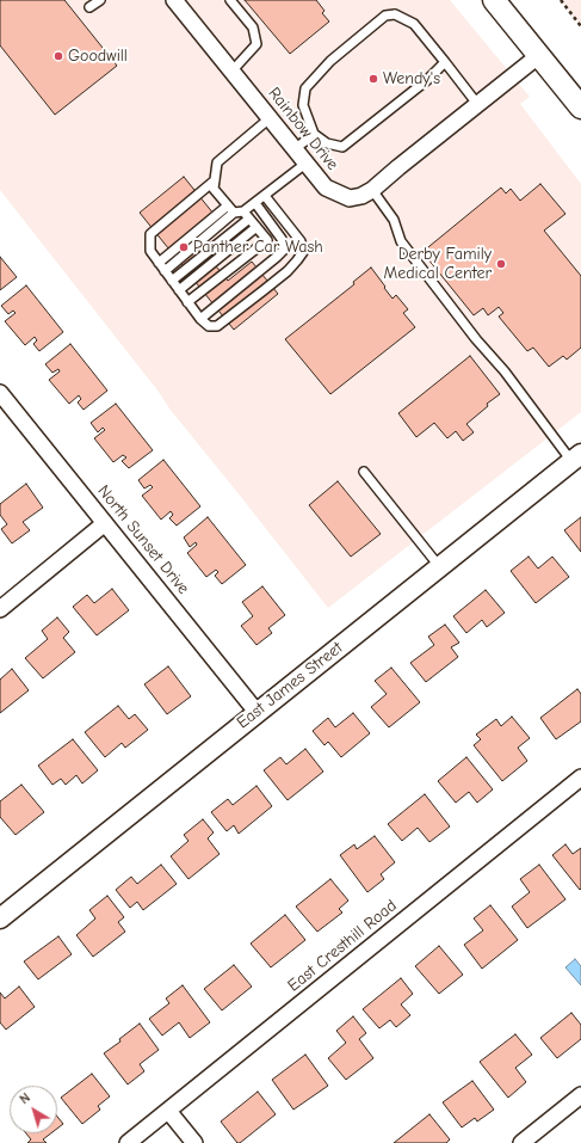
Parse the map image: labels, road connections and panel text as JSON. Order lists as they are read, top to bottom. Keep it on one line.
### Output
{"streets":{"street":["Rainbow Drive","North Sunset Drive","East James Street","East Cresthill Road"]},"crossings":[["North Sunset Drive","East James Street"]],"places":["Goodwill","Wendy's","Panther Car Wash","Derby Family Medical Center"],"north":"top left"}
